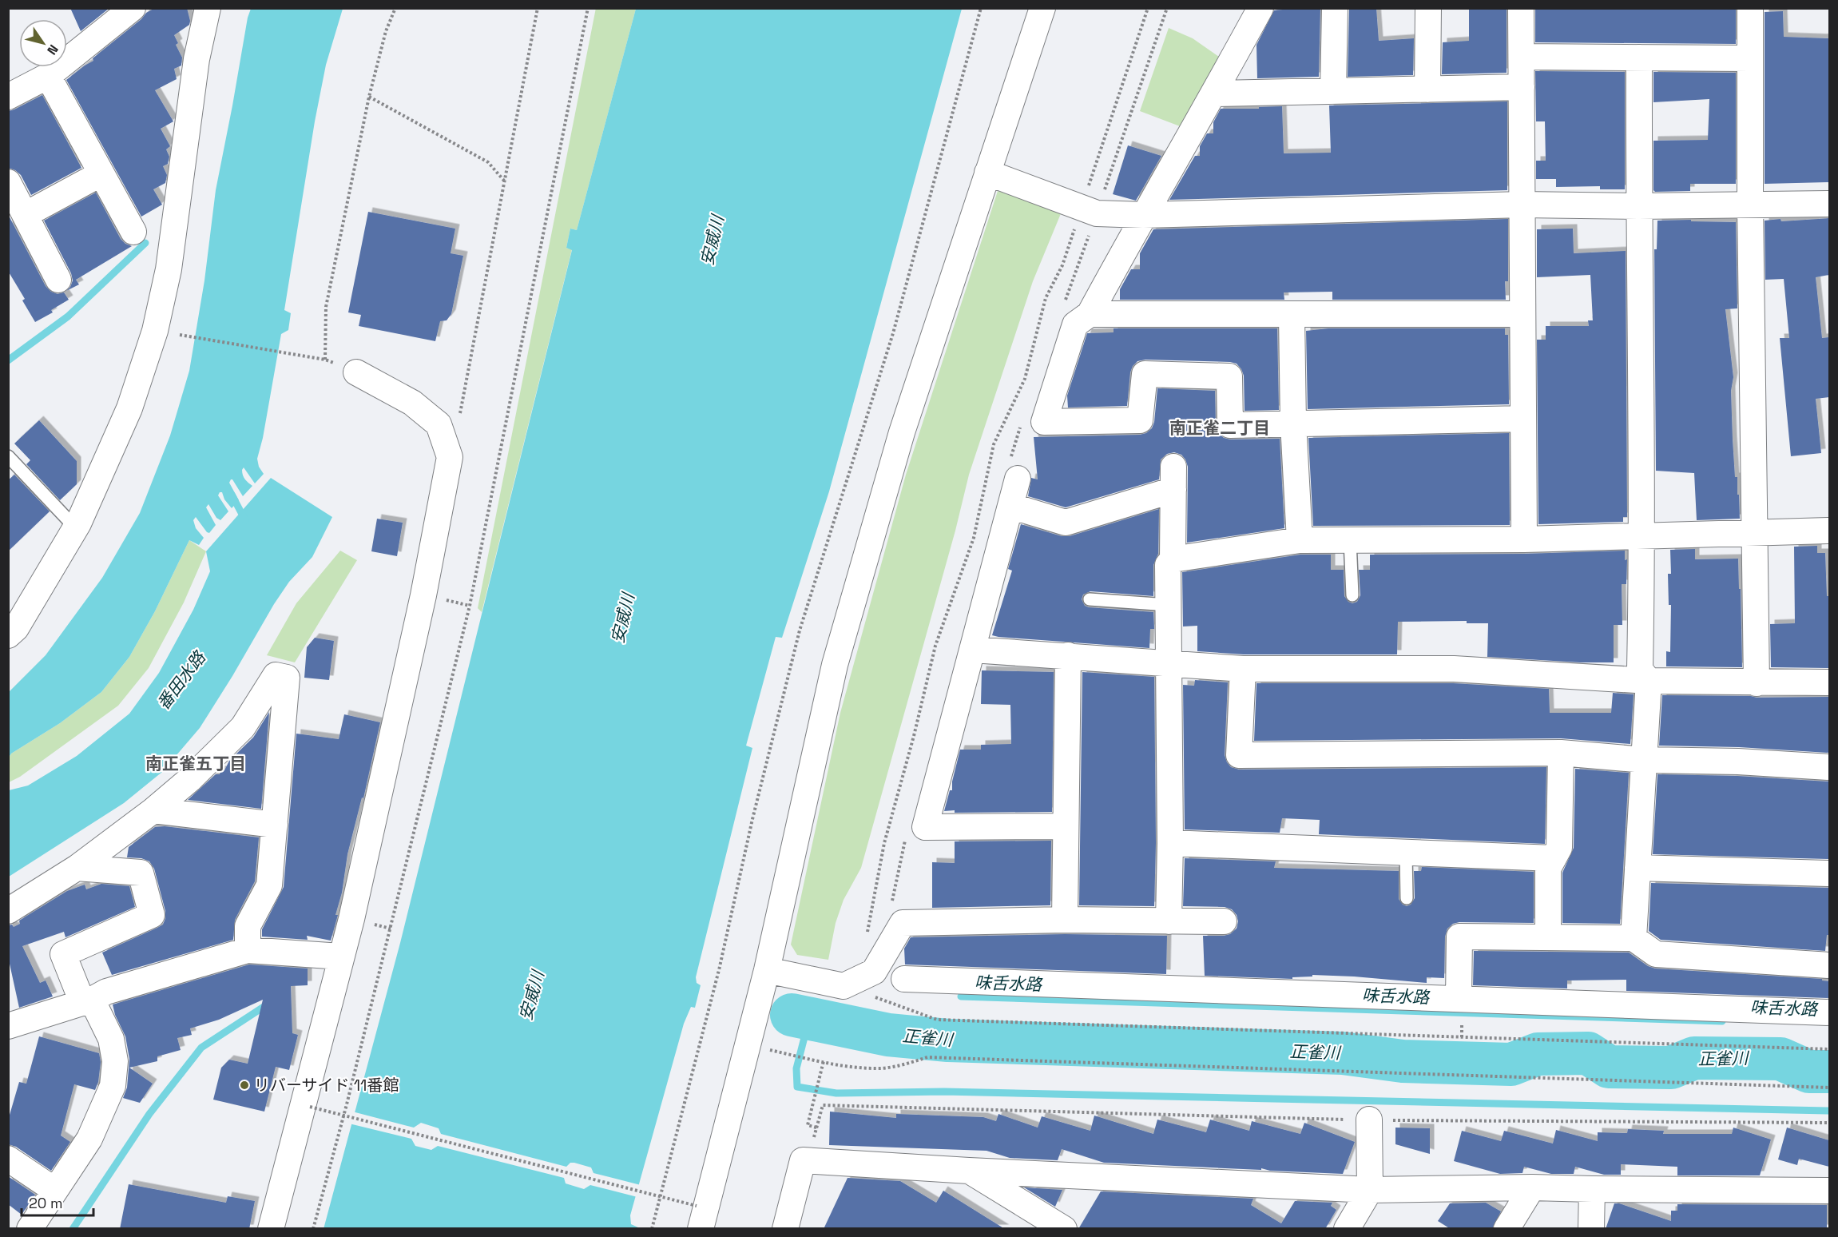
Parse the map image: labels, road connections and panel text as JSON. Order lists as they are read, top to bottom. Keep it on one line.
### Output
{"districts":["南正雀二丁目","南正雀五丁目"],"water":["安威川","番田水路","味舌水路","正雀川"],"places":["リバーサイド 11番館"],"scale_bar":"20 m","north":"bottom right"}
